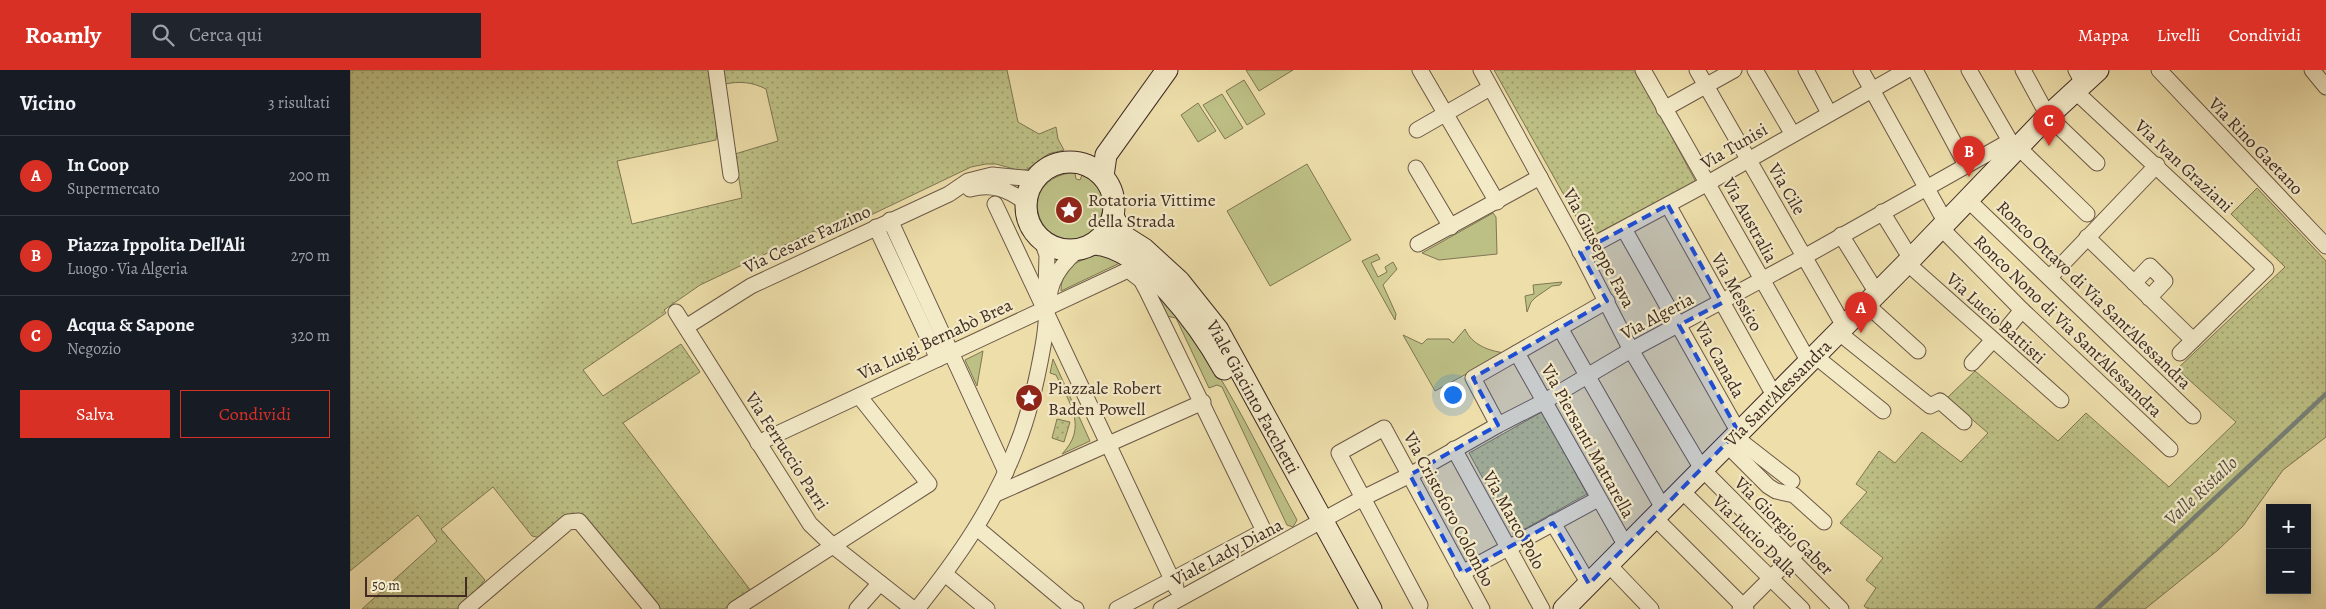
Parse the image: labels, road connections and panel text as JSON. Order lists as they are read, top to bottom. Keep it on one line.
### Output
{"streets":{"street":["Via Tunisi","Via Rino Gaetano","Via Ivan Graziani","Via Cile","Via Australia","Via Cesare Fazzino","Via Giuseppe Fava","Via Messico","Ronco Ottavo di Via Sant'Alessandra","Via Algeria","Via Lucio Battisti","Ronco Nono di Via Sant'Alessandra","Via Luigi Bernabò Brea","Via Canada","Via Sant'Alessandra","Viale Giacinto Facchetti","Via Piersanti Mattarella","Via Ferruccio Parri","Via Cristoforo Colombo","Via Marco Polo","Via Giorgio Gaber","Via Lucio Dalla","Viale Lady Diana"]},"crossings":[["Via Tunisi","Via Cile"],["Via Tunisi","Via Australia"],["Via Tunisi","Via Giuseppe Fava"],["Via Tunisi","Via Messico"],["Via Tunisi","Ronco Nono di Via Sant'Alessandra"],["Via Tunisi","Via Canada"],["Via Ivan Graziani","Via Sant'Alessandra"],["Via Cile","Via Algeria"],["Via Cile","Via Sant'Alessandra"],["Via Australia","Via Algeria"],["Via Australia","Via Sant'Alessandra"],["Via Cesare Fazzino","Via Ferruccio Parri"],["Via Giuseppe Fava","Via Algeria"],["Via Giuseppe Fava","Via Sant'Alessandra"],["Via Giuseppe Fava","Via Giorgio Gaber"],["Via Messico","Via Algeria"],["Via Messico","Via Sant'Alessandra"],["Ronco Ottavo di Via Sant'Alessandra","Via Sant'Alessandra"],["Via Algeria","Via Lucio Battisti"],["Via Algeria","Ronco Nono di Via Sant'Alessandra"],["Via Algeria","Via Canada"],["Via Algeria","Via Sant'Alessandra"],["Via Algeria","Viale Giacinto Facchetti"],["Via Algeria","Via Piersanti Mattarella"],["Via Algeria","Via Cristoforo Colombo"],["Via Algeria","Via Marco Polo"],["Via Algeria","Viale Lady Diana"],["Via Lucio Battisti","Via Sant'Alessandra"],["Ronco Nono di Via Sant'Alessandra","Via Sant'Alessandra"],["Via Luigi Bernabò Brea","Via Ferruccio Parri"],["Via Canada","Via Sant'Alessandra"],["Via Sant'Alessandra","Via Piersanti Mattarella"],["Via Sant'Alessandra","Via Giorgio Gaber"],["Via Sant'Alessandra","Via Lucio Dalla"],["Viale Giacinto Facchetti","Viale Lady Diana"]],"water":["Valle Ristallo"],"places":{"place":["Rotatoria Vittime della Strada","Piazzale Robert Baden Powell"]},"scale_bar":"50 m","page":{"header":"Roamly","search":"Cerca qui","nav":["Mappa","Livelli","Condividi"],"heading":["Vicino","3 risultati"],"pins":["C","B","A"],"list":[{"mark":"A","name":"In Coop","note":"Supermercato","value":"200 m"},{"mark":"B","name":"Piazza Ippolita Dell'Ali","note":"Luogo · Via Algeria","value":"270 m"},{"mark":"C","name":"Acqua & Sapone","note":"Negozio","value":"320 m"}],"buttons":["Salva","Condividi"],"map_buttons":["+","−"],"scale":"50 m"}}
